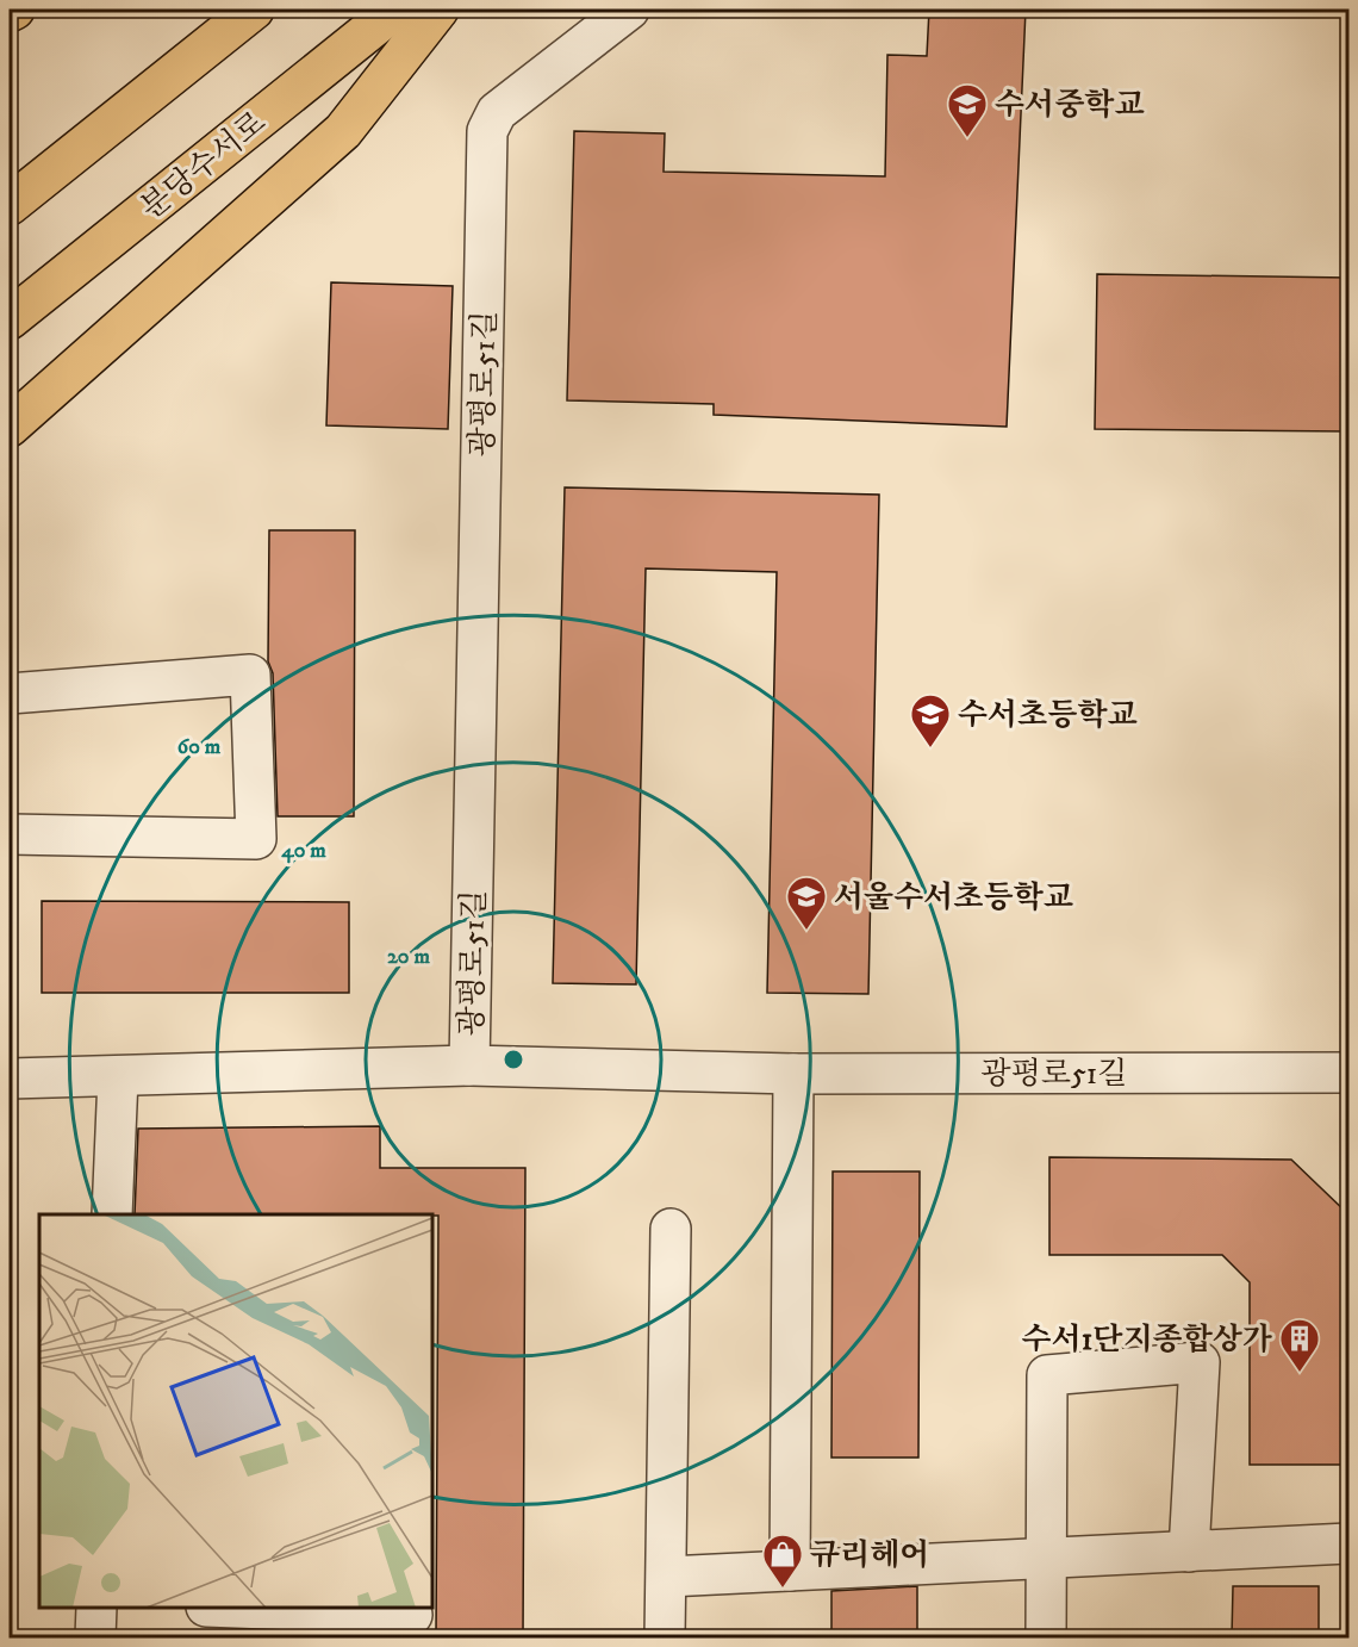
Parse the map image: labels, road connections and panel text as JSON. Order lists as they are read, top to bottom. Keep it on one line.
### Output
{"streets":{"highway":["분당수서로"],"street":["광평로51길"]},"places":{"school or university":["수서중학교","수서초등학교","서울수서초등학교"],"building":["수서1단지종합상가"],"shop":["규리헤어"]},"rings":["60 m","40 m","20 m"]}
